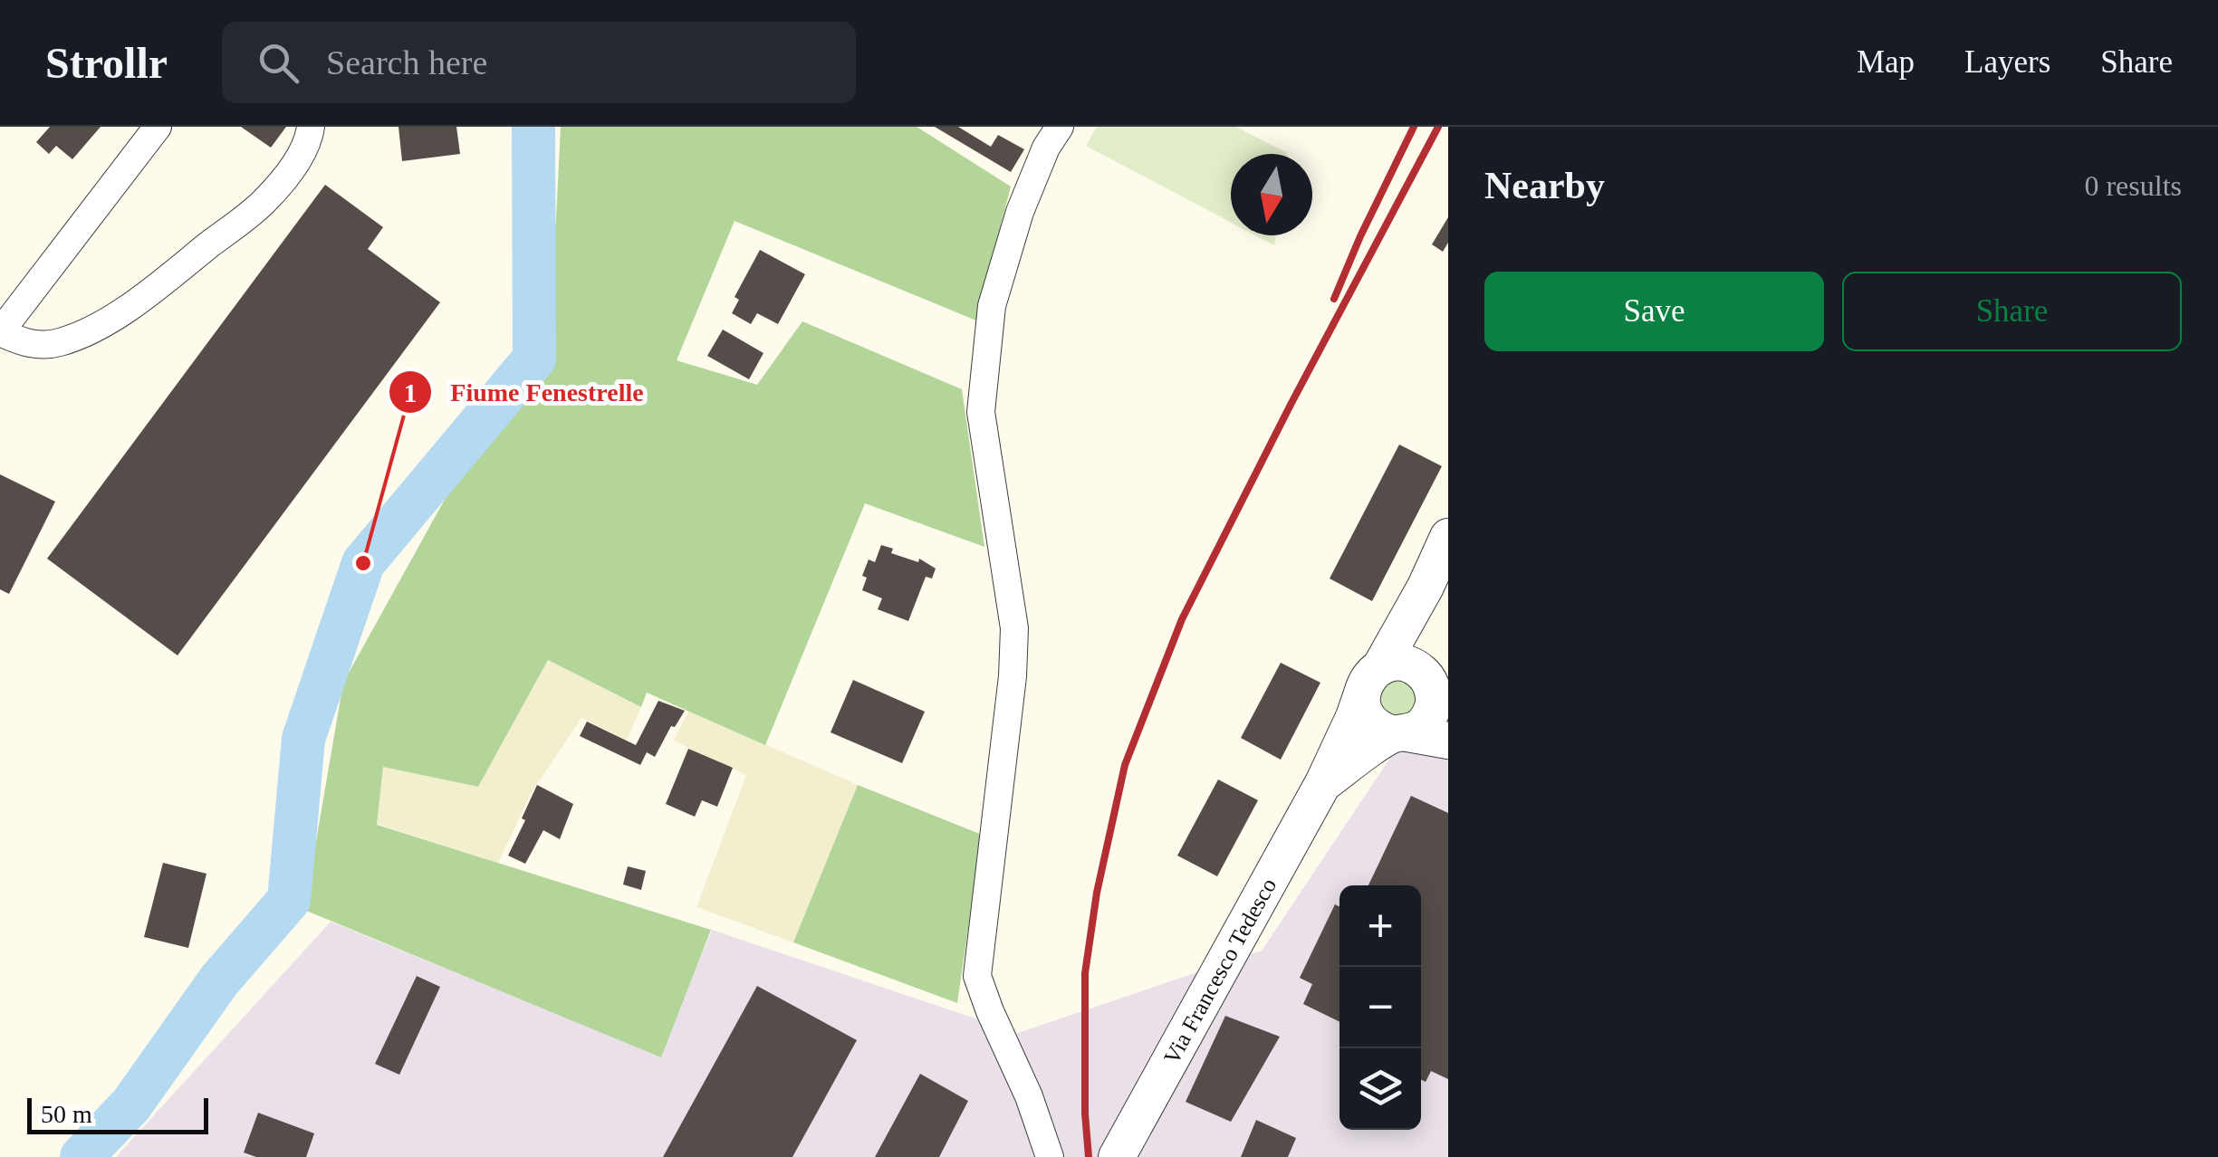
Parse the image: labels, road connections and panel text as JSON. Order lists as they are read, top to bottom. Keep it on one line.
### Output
{"streets":{"street":["Via Francesco Tedesco"]},"places":["Fiume Fenestrelle"],"scale_bar":"50 m","north":"bottom","page":{"header":"Strollr","search":"Search here","nav":["Map","Layers","Share"],"heading":["Nearby","0 results"],"buttons":["Save","Share"],"map_buttons":["+","−"],"scale":"50 m"}}
